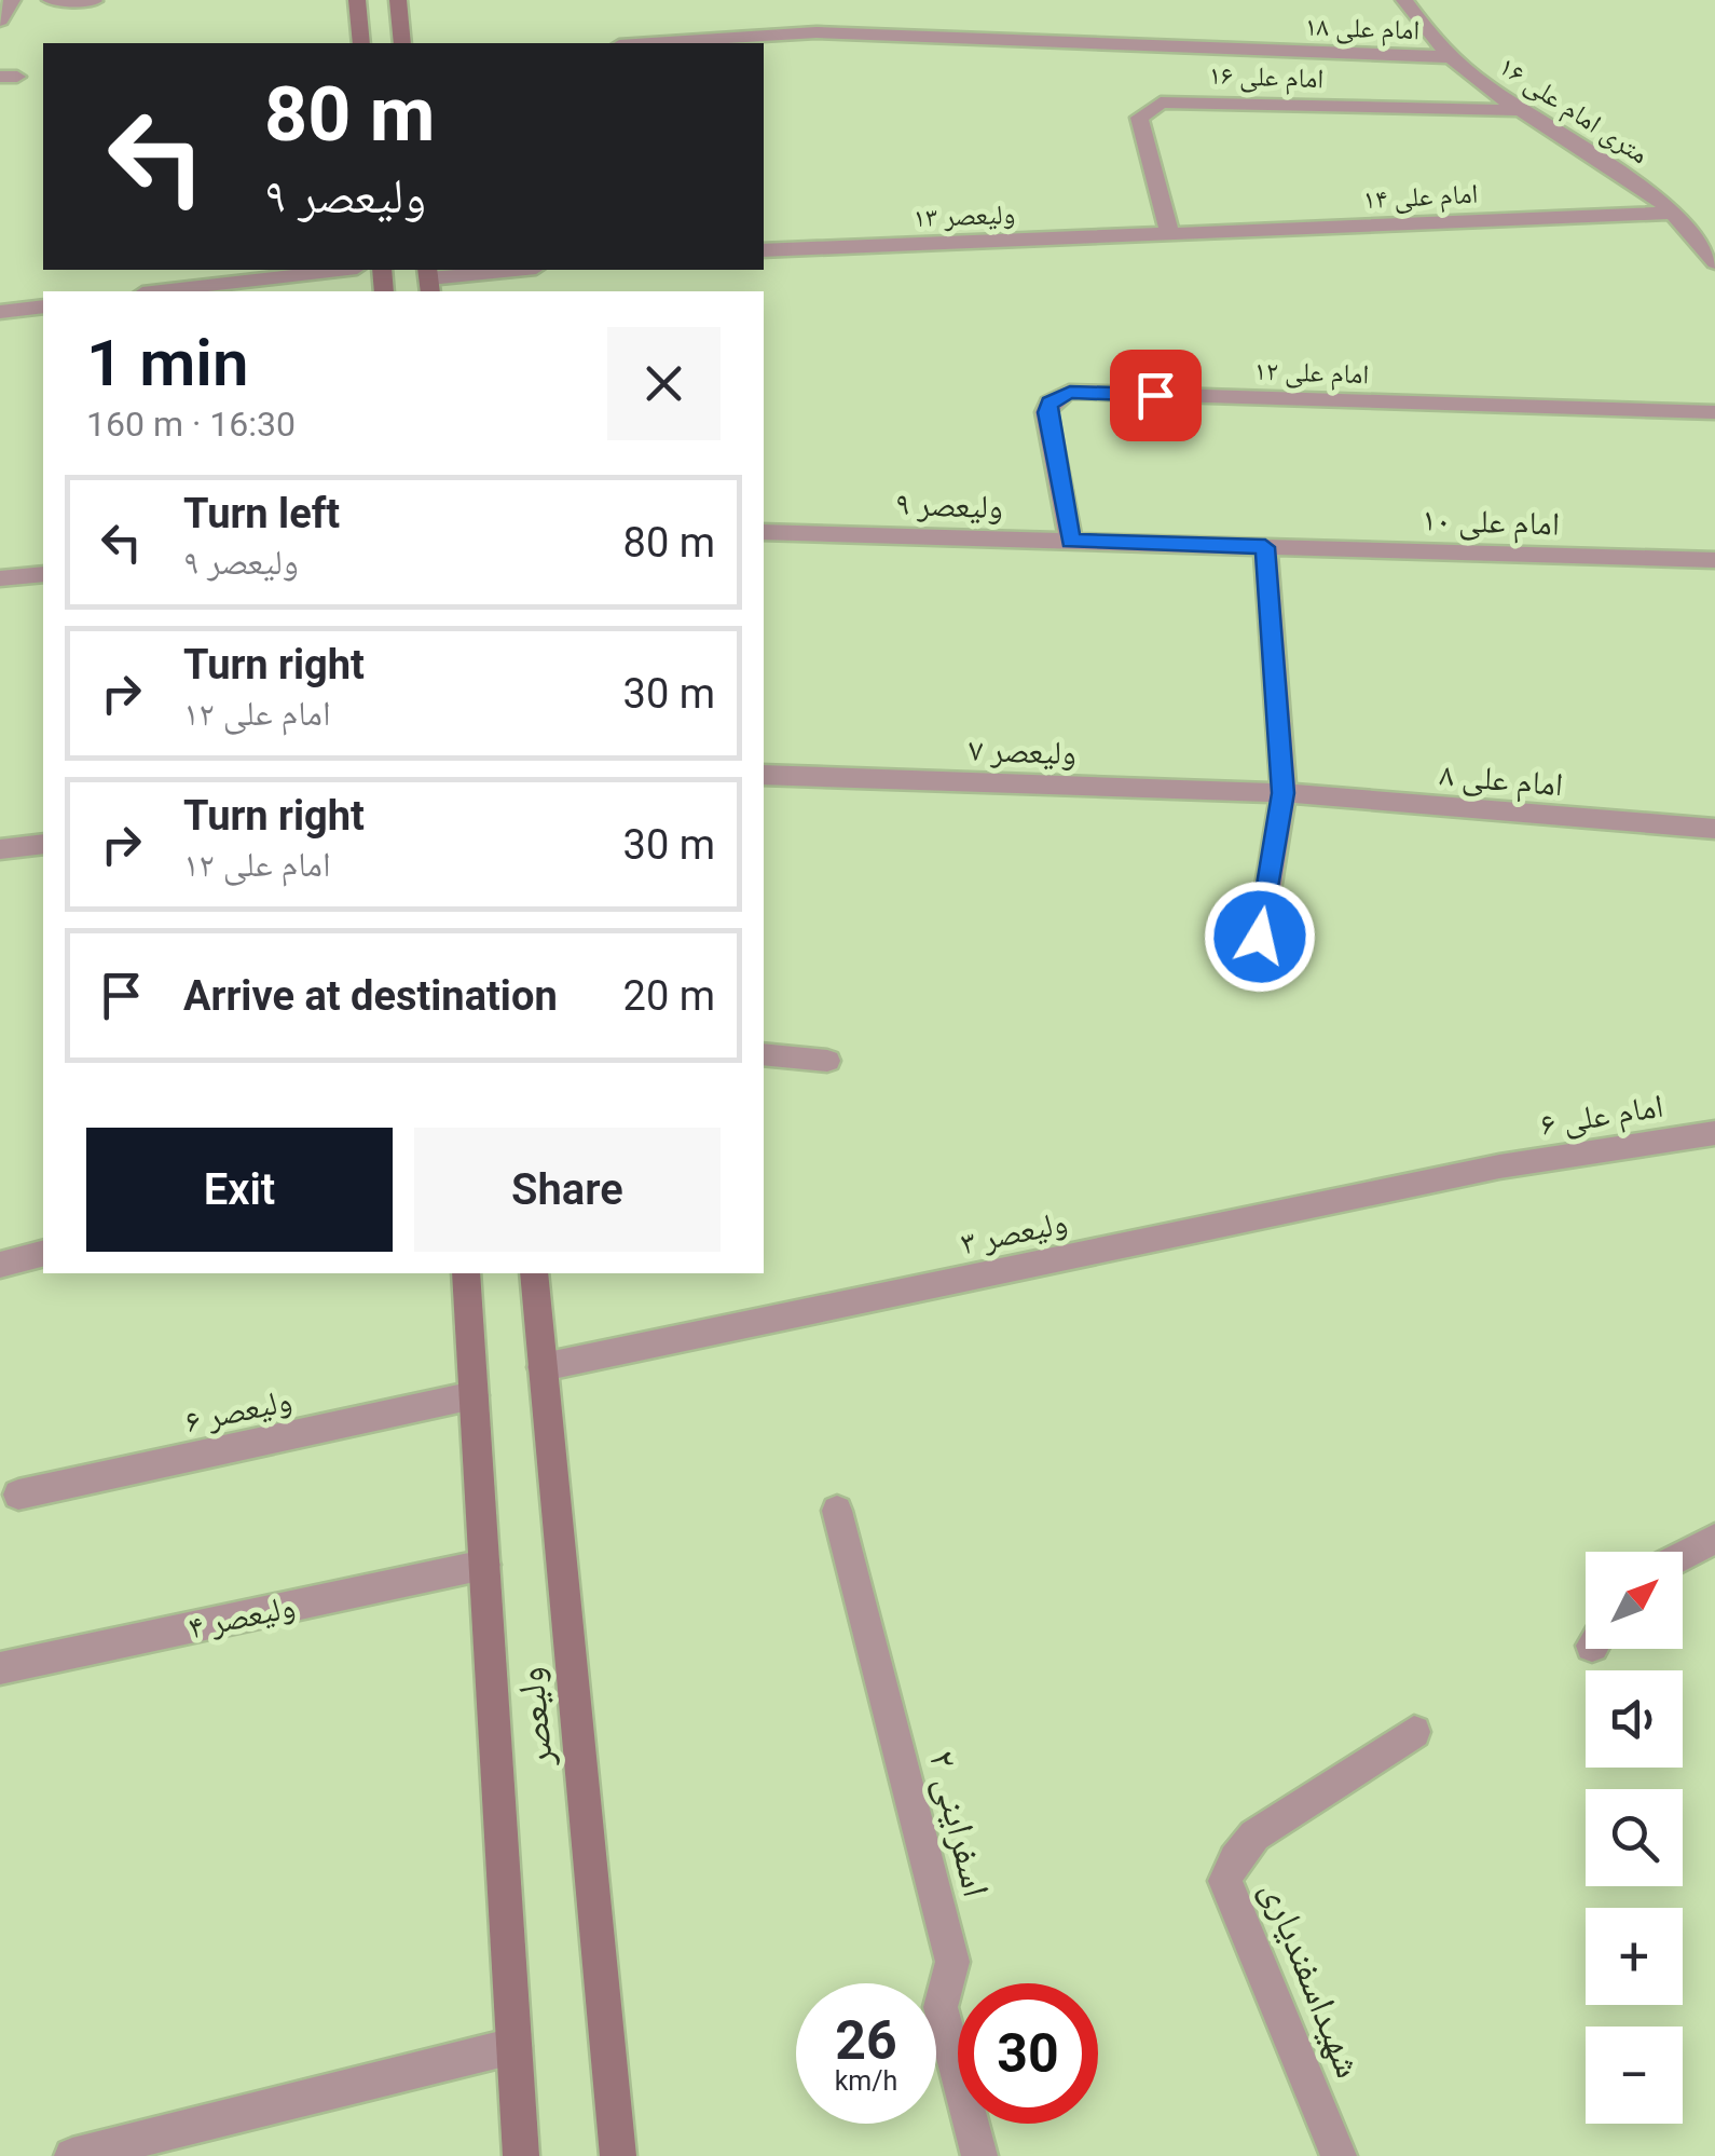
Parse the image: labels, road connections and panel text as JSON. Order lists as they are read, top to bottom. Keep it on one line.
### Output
{"streets":{"main road":["ولیعصر"],"street":["امام علی ۱۸","امام علی ۱۶","۱۶ متری امام علی","امام علی ۱۴","ولیعصر ۱۳","امام علی ۱۲","ولیعصر ۹","امام علی ۱۰","ولیعصر ۷","امام علی ۸","امام علی ۶","ولیعصر ۳","ولیعصر ۶","ولیعصر ۴","اسفراینی ۲","شهیداسفندیاری"]},"crossings":[["امام علی ۱۸","۱۶ متری امام علی"],["امام علی ۱۶","۱۶ متری امام علی"],["امام علی ۱۶","امام علی ۱۴"],["امام علی ۱۶","ولیعصر ۱۳"],["۱۶ متری امام علی","امام علی ۱۴"],["امام علی ۱۴","ولیعصر ۱۳"],["امام علی ۱۲","ولیعصر ۹"],["ولیعصر ۹","امام علی ۱۰"],["ولیعصر ۷","امام علی ۸"],["امام علی ۶","ولیعصر ۳"],["ولیعصر ۳","ولیعصر"],["ولیعصر ۶","ولیعصر"],["ولیعصر ۴","ولیعصر"]],"north":"top right","page":{"turn":["80 m","ولیعصر ۹"],"heading":["1 min","160 m · 16:30"],"list":[{"name":"Turn left","note":"ولیعصر ۹","value":"80 m"},{"name":"Turn right","note":"امام علی ۱۲","value":"30 m"},{"name":"Turn right","note":"امام علی ۱۲","value":"30 m"},{"name":"Arrive at destination","value":"20 m"}],"buttons":["Exit","Share"],"map_buttons":["+","−"],"speed":"26 km/h","limit":"30"}}
